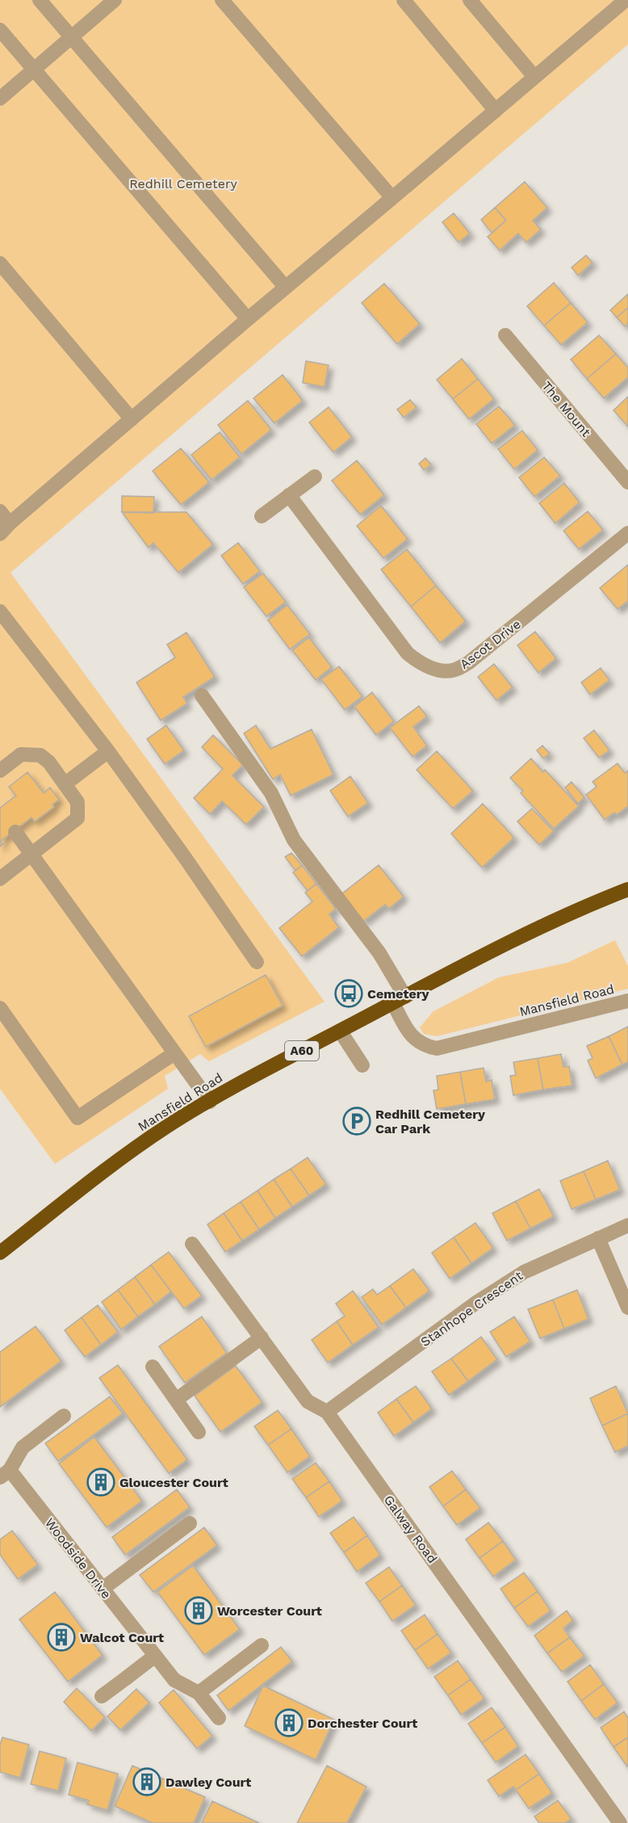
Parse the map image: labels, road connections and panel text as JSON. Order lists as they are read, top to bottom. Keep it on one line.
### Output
{"streets":{"highway":["Mansfield Road","A60"],"street":["The Mount","Ascot Drive","Stanhope Crescent","Galway Road","Woodside Drive"]},"crossings":[["Stanhope Crescent","Galway Road"]],"parks":["Redhill Cemetery"],"places":{"bus stop":["Cemetery"],"parking":["Redhill Cemetery Car Park"],"building":["Gloucester Court","Worcester Court","Walcot Court","Dorchester Court","Dawley Court"]}}
